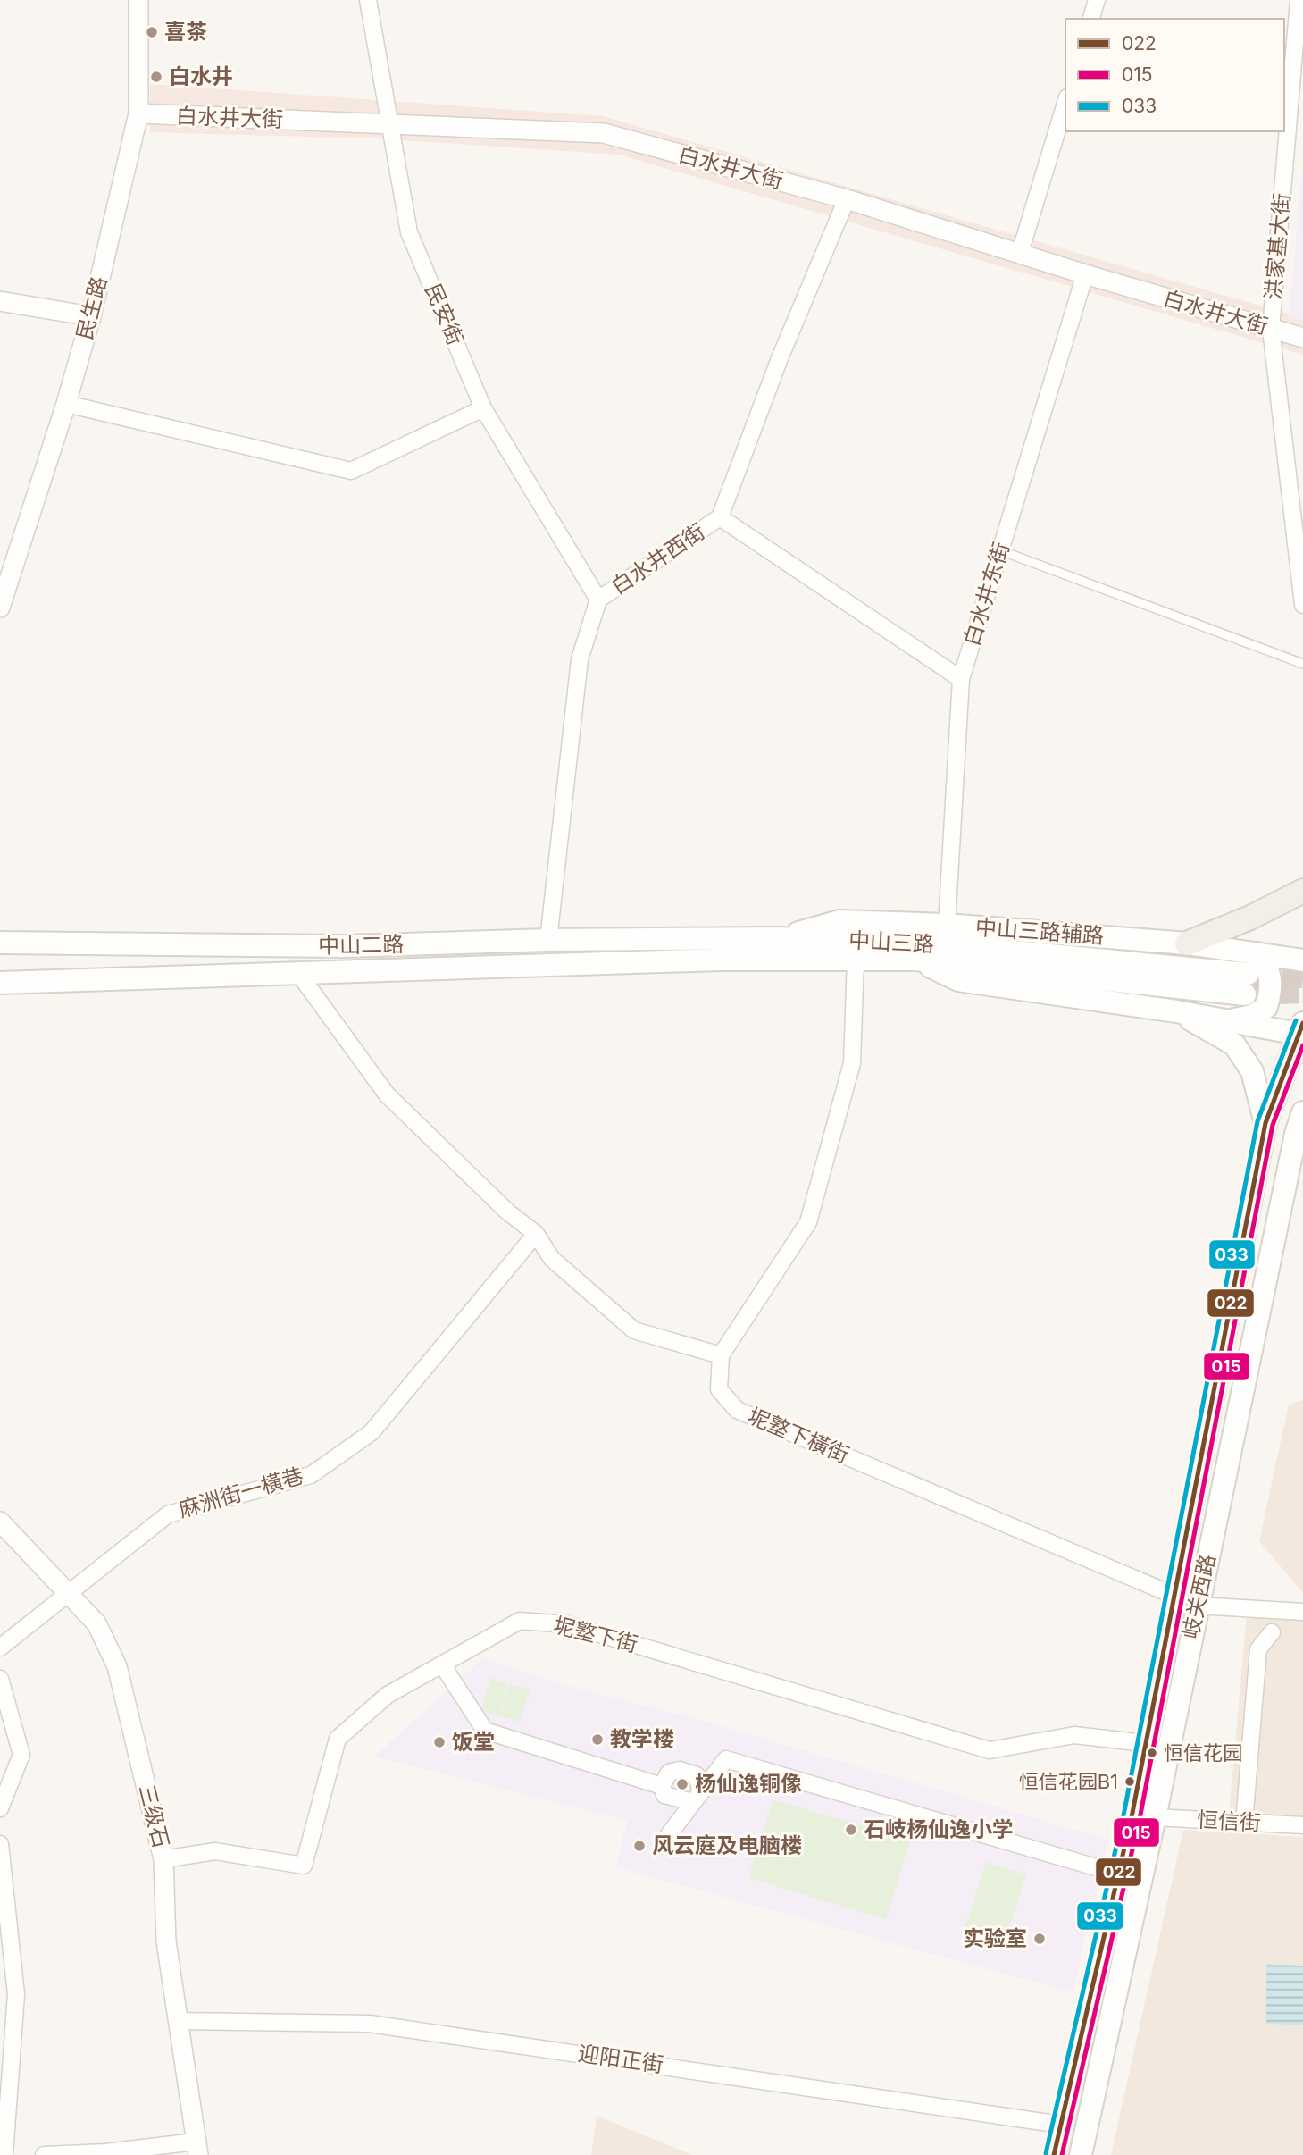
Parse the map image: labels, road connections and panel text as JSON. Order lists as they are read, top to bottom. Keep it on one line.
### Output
{"streets":{"main road":["中山三路辅路","中山三路","中山二路","岐关西路"],"street":["白水井大街","洪家基大街","民生路","民安街","白水井西街","白水井东街","坭墪下橫街","麻洲街一橫巷","坭墪下街","三级石","恒信街","迎阳正街"]},"crossings":[["白水井大街","洪家基大街"],["白水井大街","民生路"],["白水井大街","民安街"],["白水井大街","白水井西街"],["白水井大街","白水井东街"],["民安街","白水井西街"],["白水井西街","中山二路"],["白水井东街","中山三路辅路"],["中山三路辅路","中山三路"],["中山三路","中山二路"],["坭墪下橫街","岐关西路"],["麻洲街一橫巷","三级石"],["岐关西路","坭墪下街"],["岐关西路","恒信街"],["岐关西路","迎阳正街"],["坭墪下街","三级石"],["三级石","迎阳正街"]],"places":["喜茶","白水井","教学楼","饭堂","恒信花园","恒信花园B1","杨仙逸铜像","石岐杨仙逸小学","风云庭及电脑楼","实验室"],"lines":["transit line 033","transit line 022","transit line 015"],"legend":["022","015","033"]}
